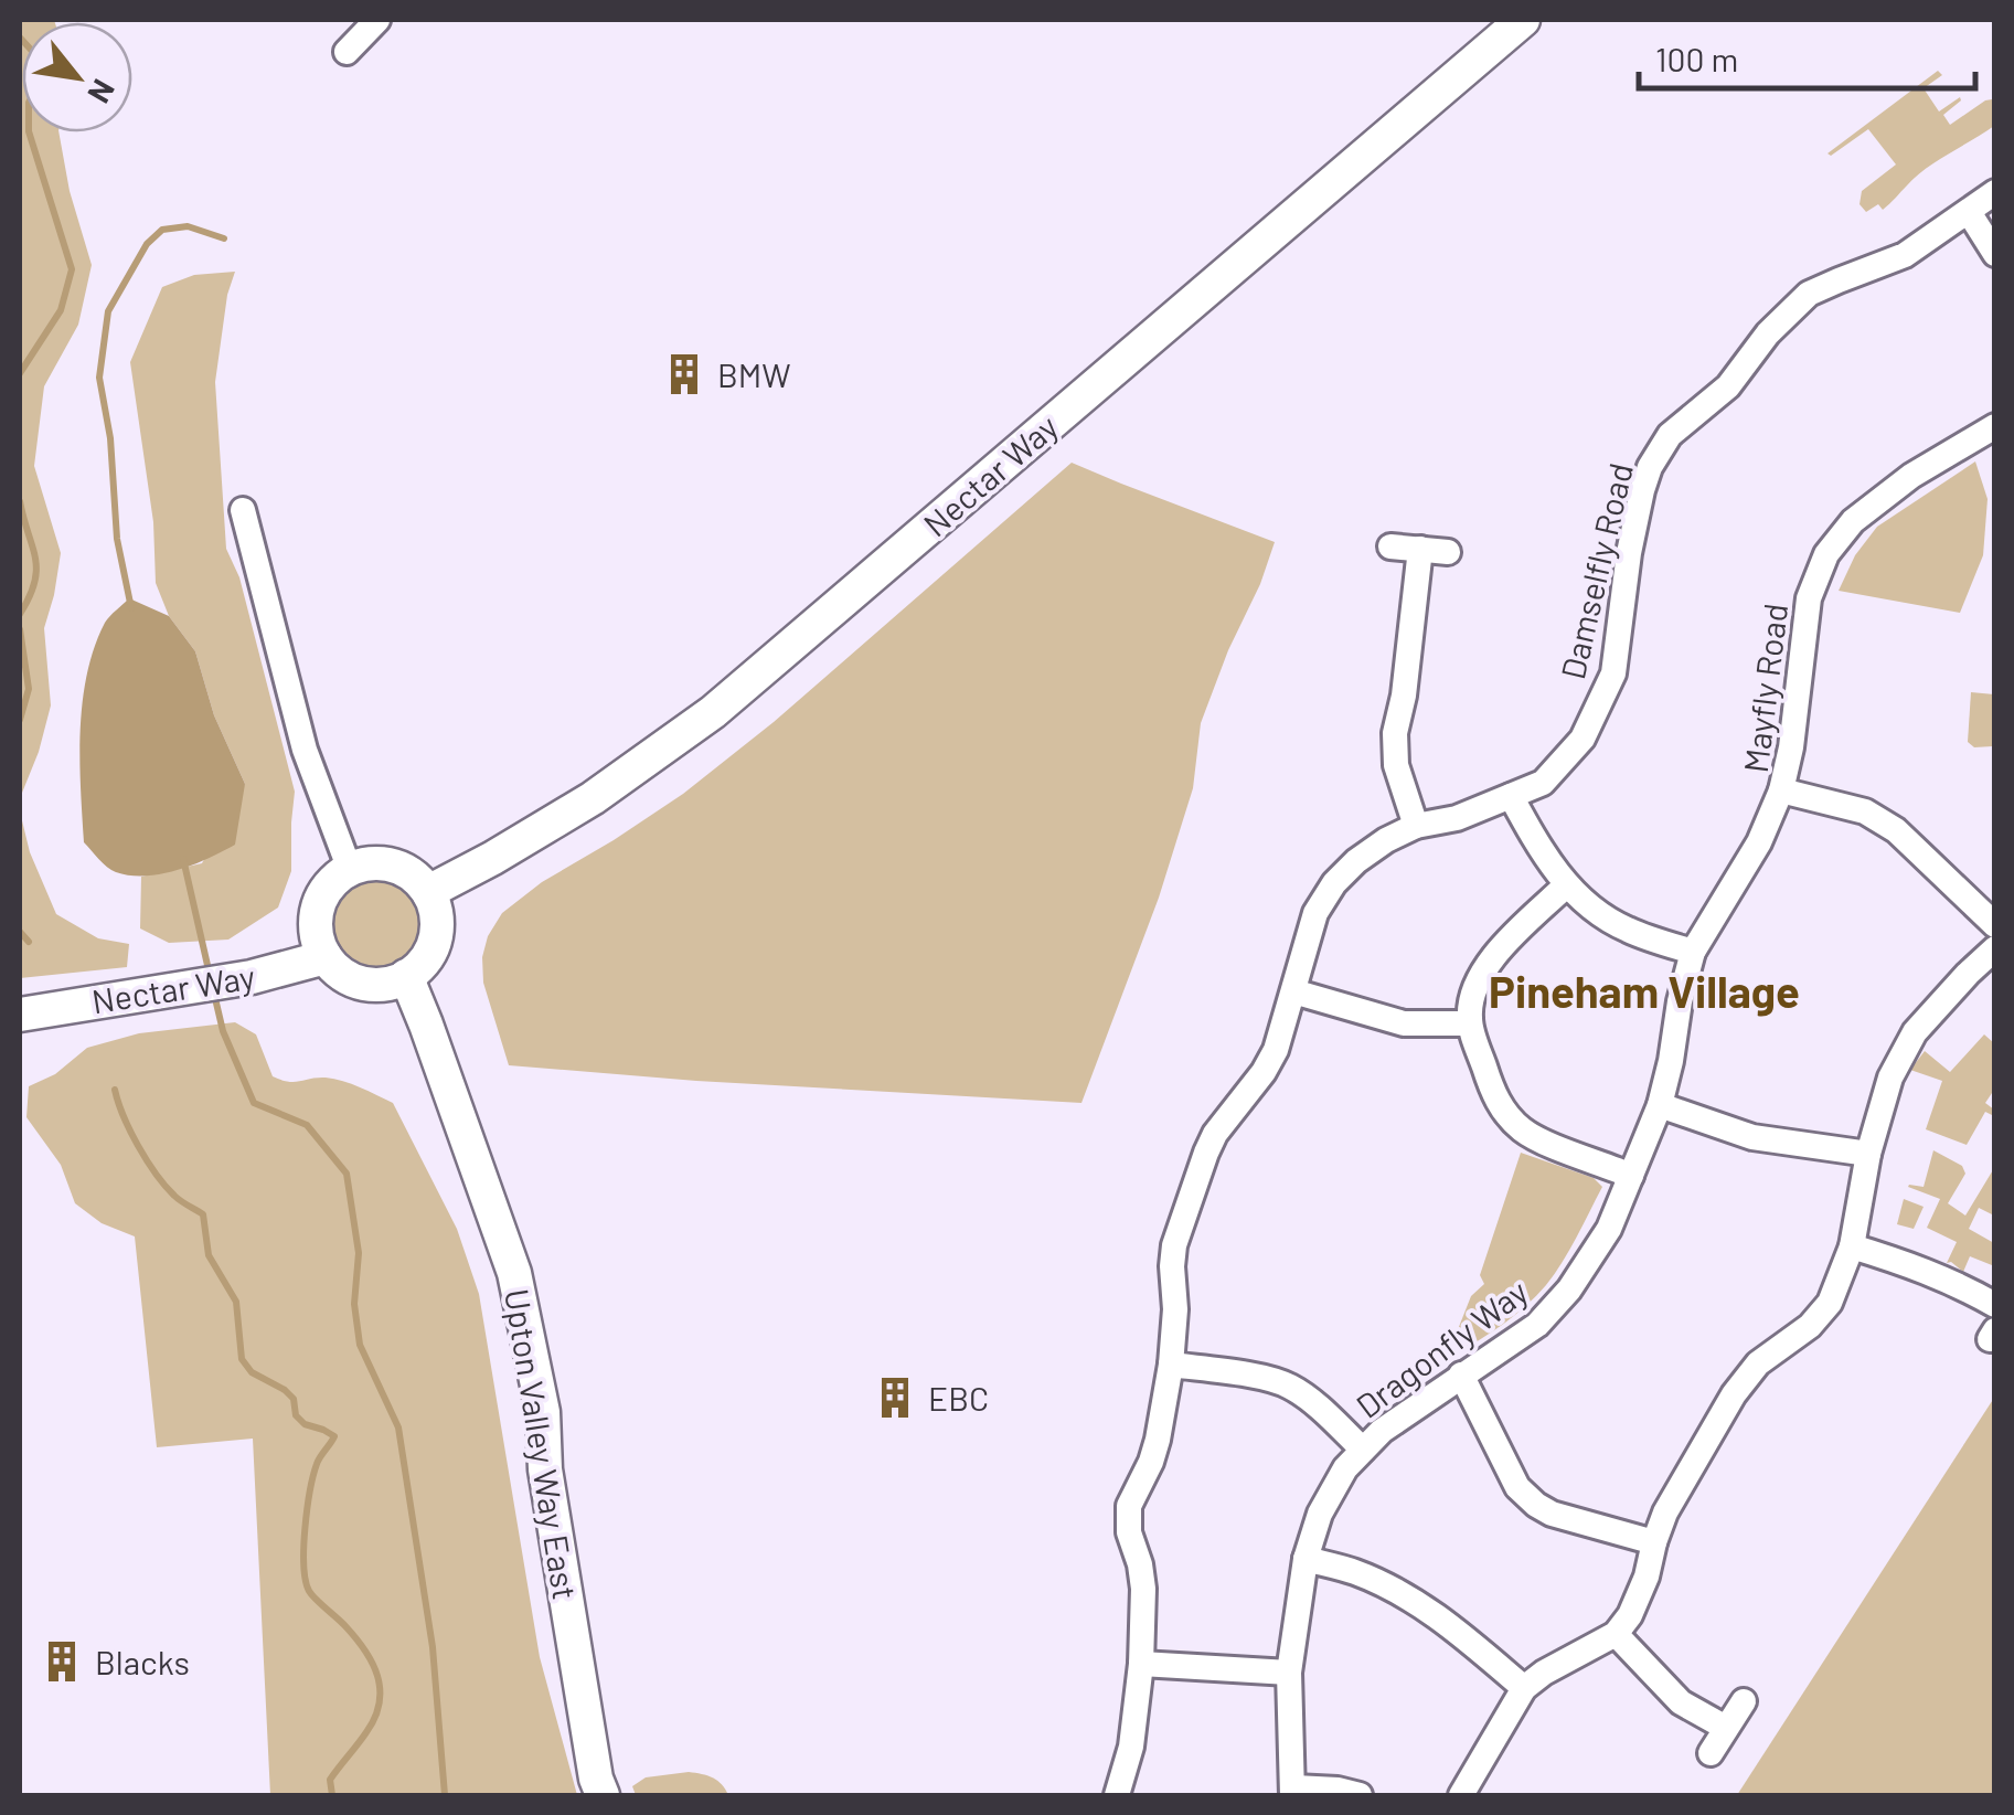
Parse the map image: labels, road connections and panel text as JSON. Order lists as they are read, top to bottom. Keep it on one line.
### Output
{"streets":{"street":["Nectar Way","Damselfly Road","Mayfly Road","Dragonfly Way","Upton Valley Way East"]},"crossings":[["Nectar Way","Upton Valley Way East"],["Mayfly Road","Dragonfly Way"]],"districts":["Pineham Village"],"places":{"building":["BMW","EBC","Blacks"]},"scale_bar":"100 m","north":"bottom right"}
